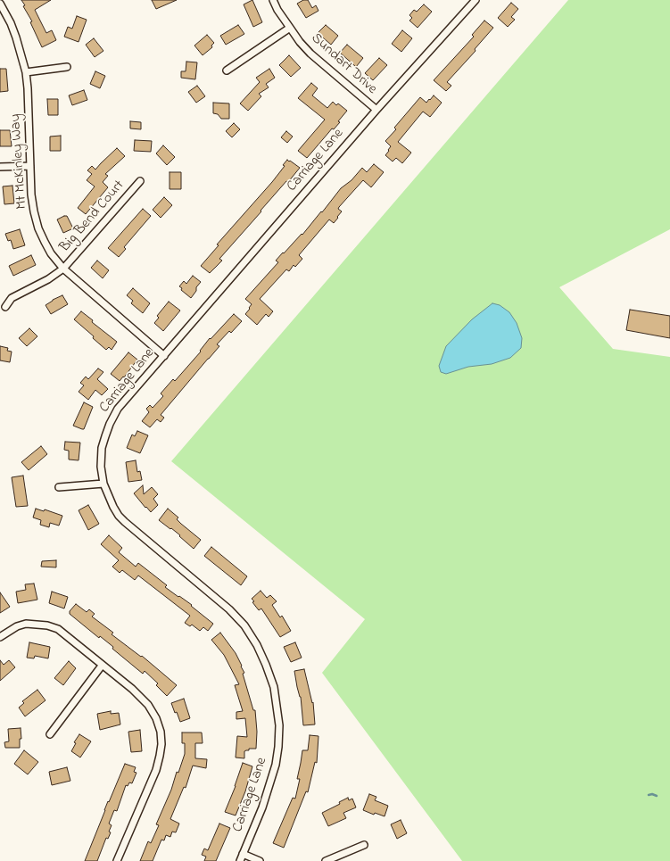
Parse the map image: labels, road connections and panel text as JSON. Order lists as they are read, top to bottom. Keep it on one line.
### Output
{"streets":{"street":["Sundart Drive","Carriage Lane","Mt McKinley Way","Big Bend Court"]},"crossings":[["Sundart Drive","Carriage Lane"],["Carriage Lane","Mt McKinley Way"],["Mt McKinley Way","Big Bend Court"]]}
